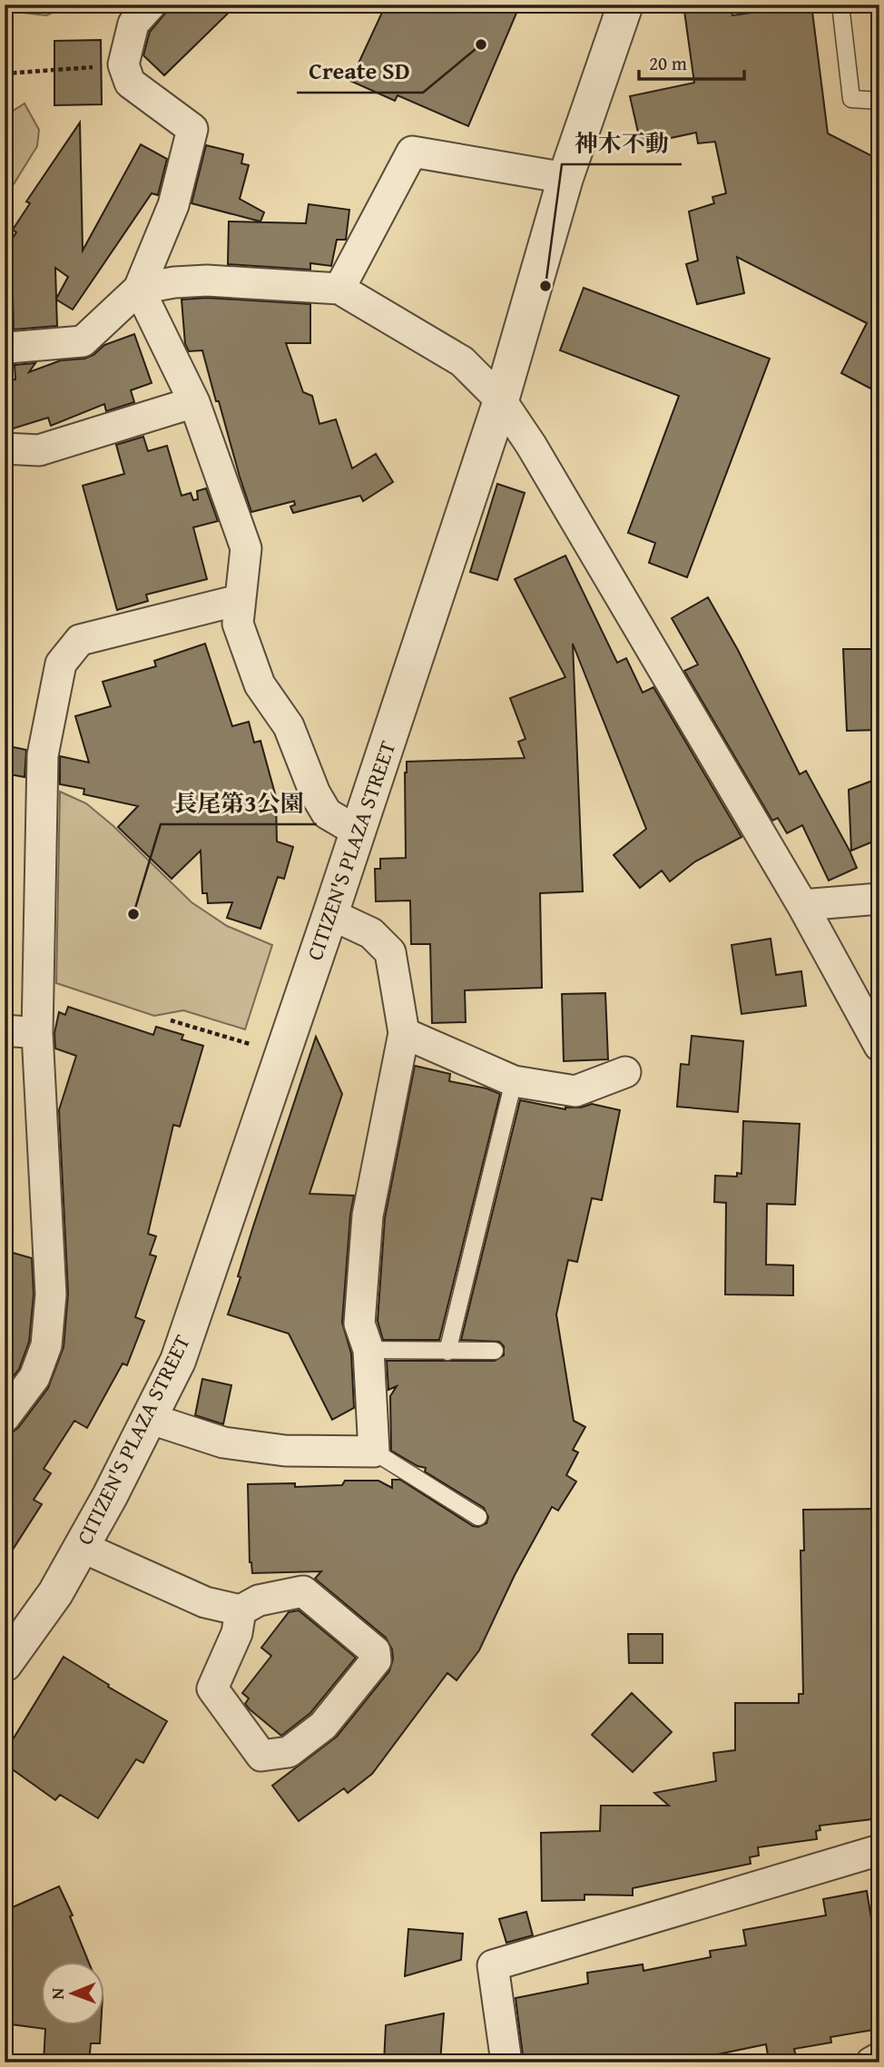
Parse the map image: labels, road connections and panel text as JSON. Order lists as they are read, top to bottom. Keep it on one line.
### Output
{"streets":{"street":["CITIZEN'S PLAZA STREET"]},"places":["Create SD","神木不動","長尾第3公園"],"scale_bar":"20 m","north":"left"}
